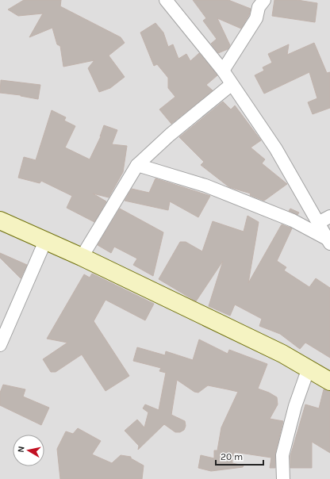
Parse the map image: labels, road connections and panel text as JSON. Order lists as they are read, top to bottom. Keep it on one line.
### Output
{"scale_bar":"20 m","north":"left"}
